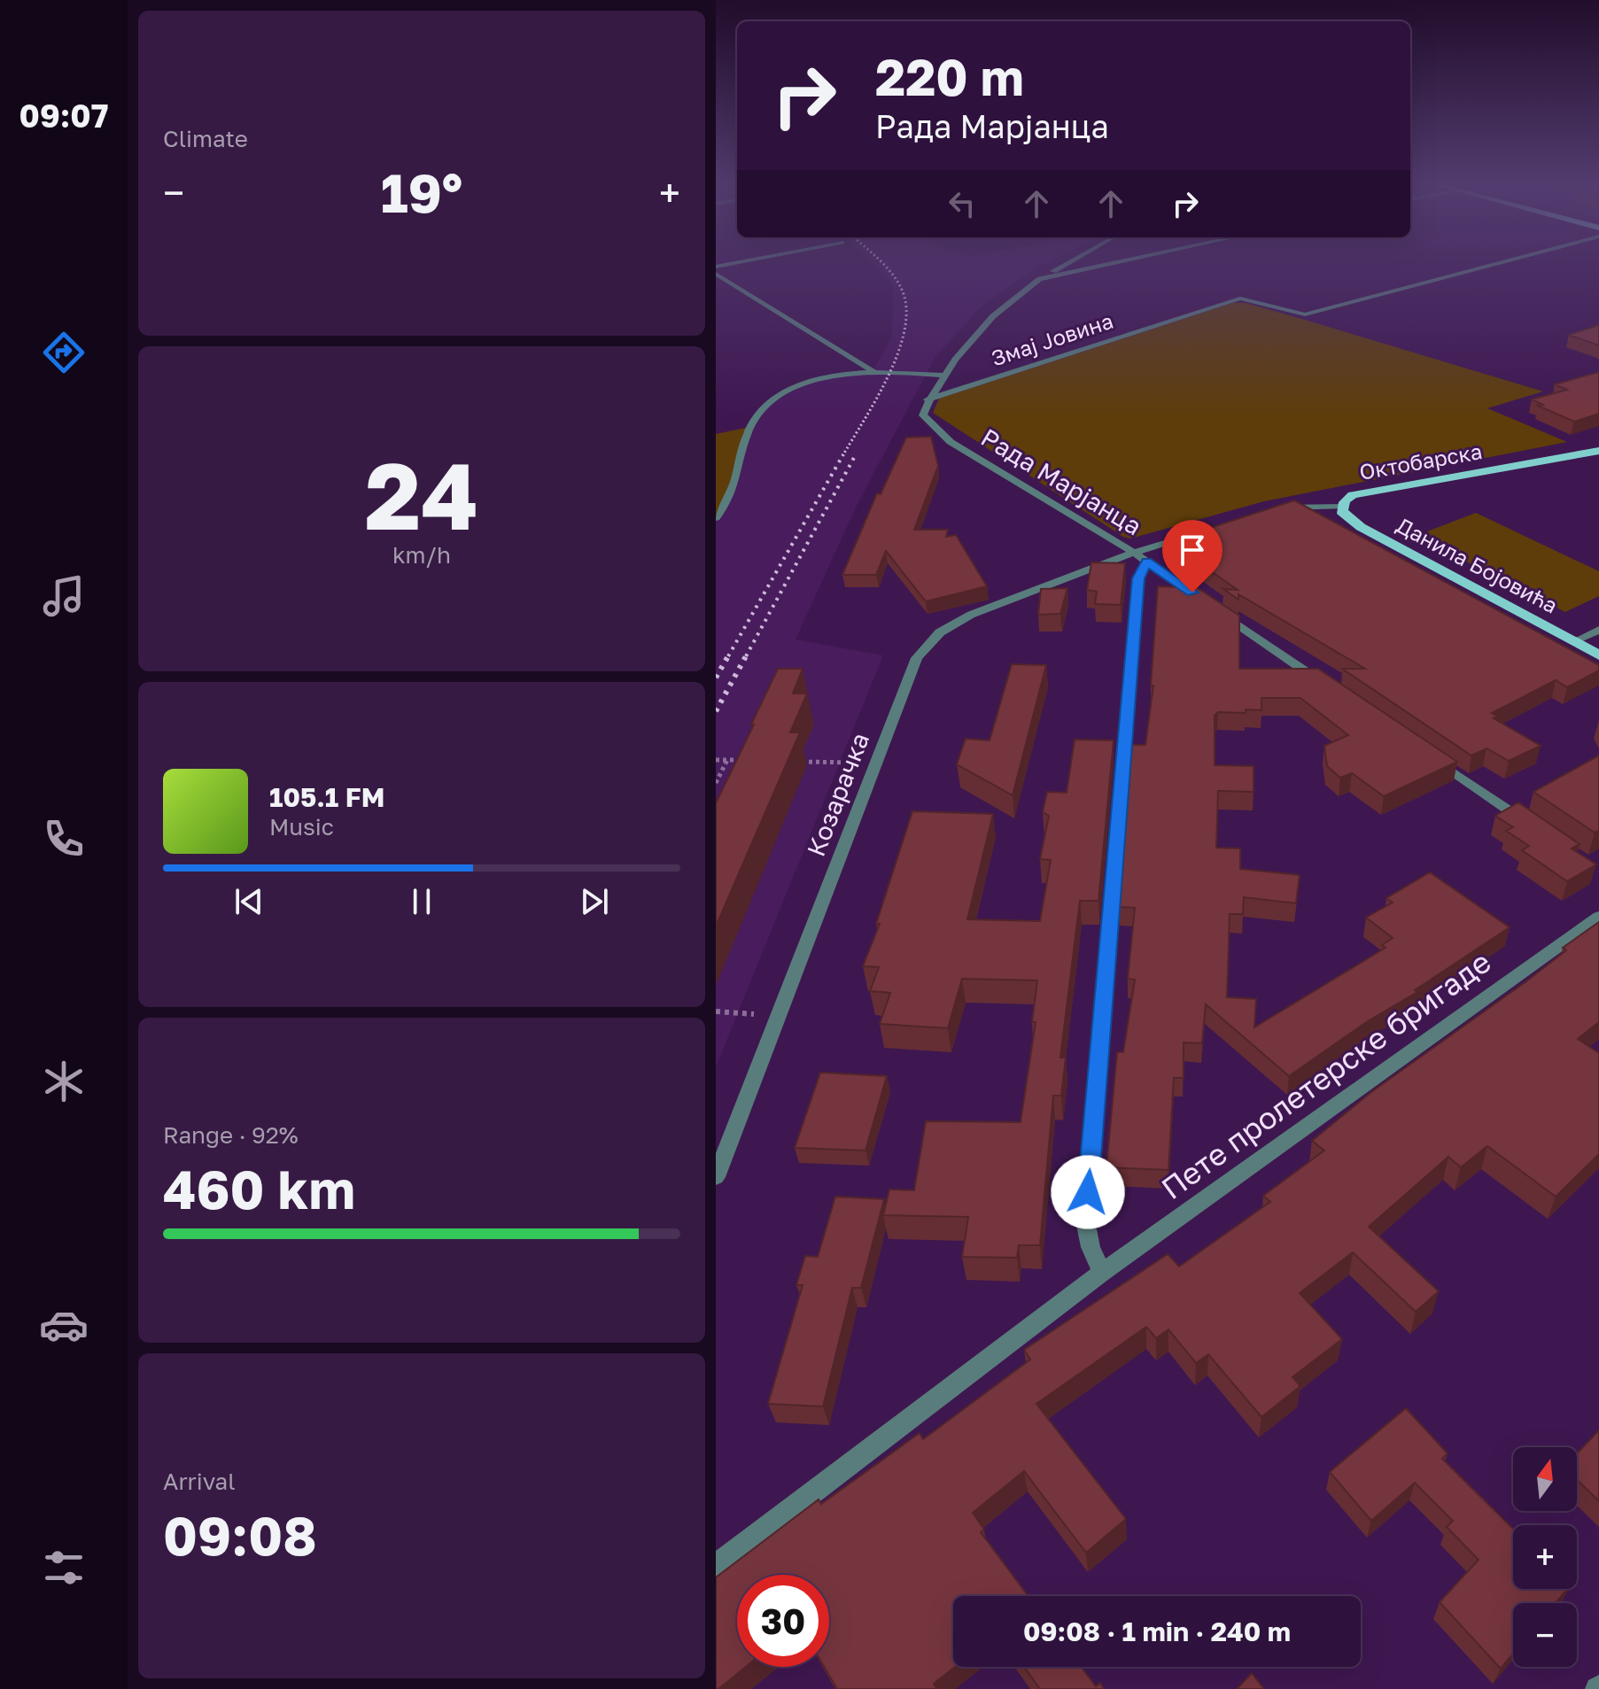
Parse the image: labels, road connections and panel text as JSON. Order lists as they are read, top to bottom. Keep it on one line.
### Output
{"streets":{"main road":["Октобарска","Данила Бојовића"],"street":["Змај Јовина","Рада Марјанца","Козарачка","Пете пролетерске бригаде"]},"crossings":[["Змај Јовина","Рада Марјанца"],["Октобарска","Данила Бојовића"],["Рада Марјанца","Козарачка"]],"north":"top","page":{"tabs":"09:07","tile":["Climate",["24","km/h"],["Range · 92%","460 km"],["Arrival","09:08"]],"turn":["220 m","Рада Марјанца"],"heat":["−","19°","+"],"song":["105.1 FM","Music"],"map_buttons":["+","−"],"limit":"30","trip":"09:08 · 1 min · 240 m"}}
